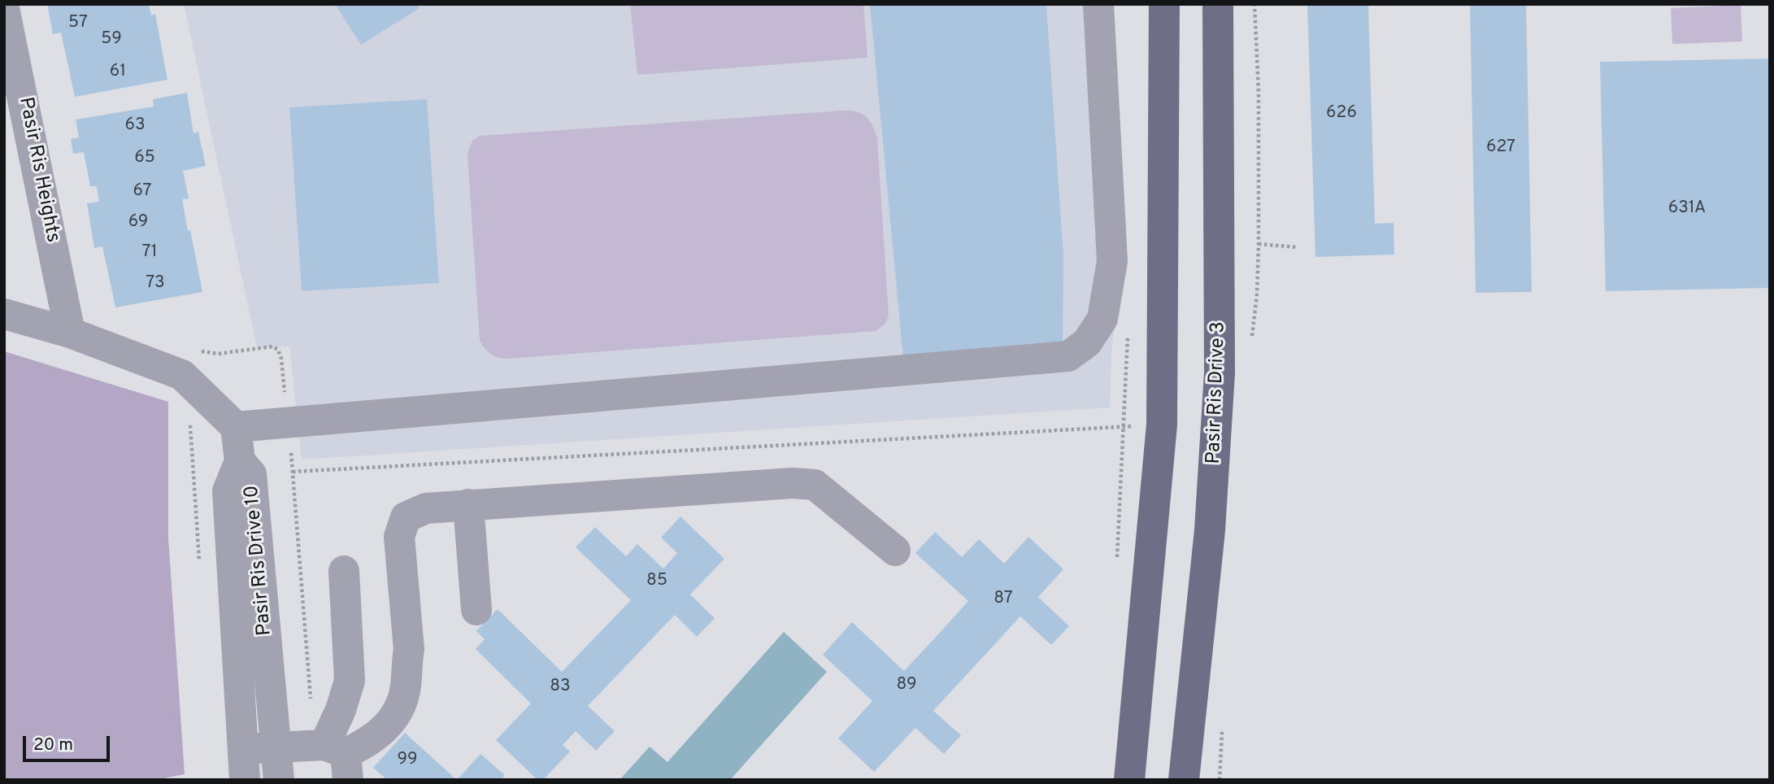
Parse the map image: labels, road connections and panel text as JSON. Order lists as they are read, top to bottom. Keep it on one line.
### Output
{"streets":{"main road":["Pasir Ris Drive 3"],"street":["Pasir Ris Heights","Pasir Ris Drive 10"]},"house_numbers":["57","59","61","626","63","627","65","67","631A","69","71","73","85","87","89","83","99"],"scale_bar":"20 m"}
